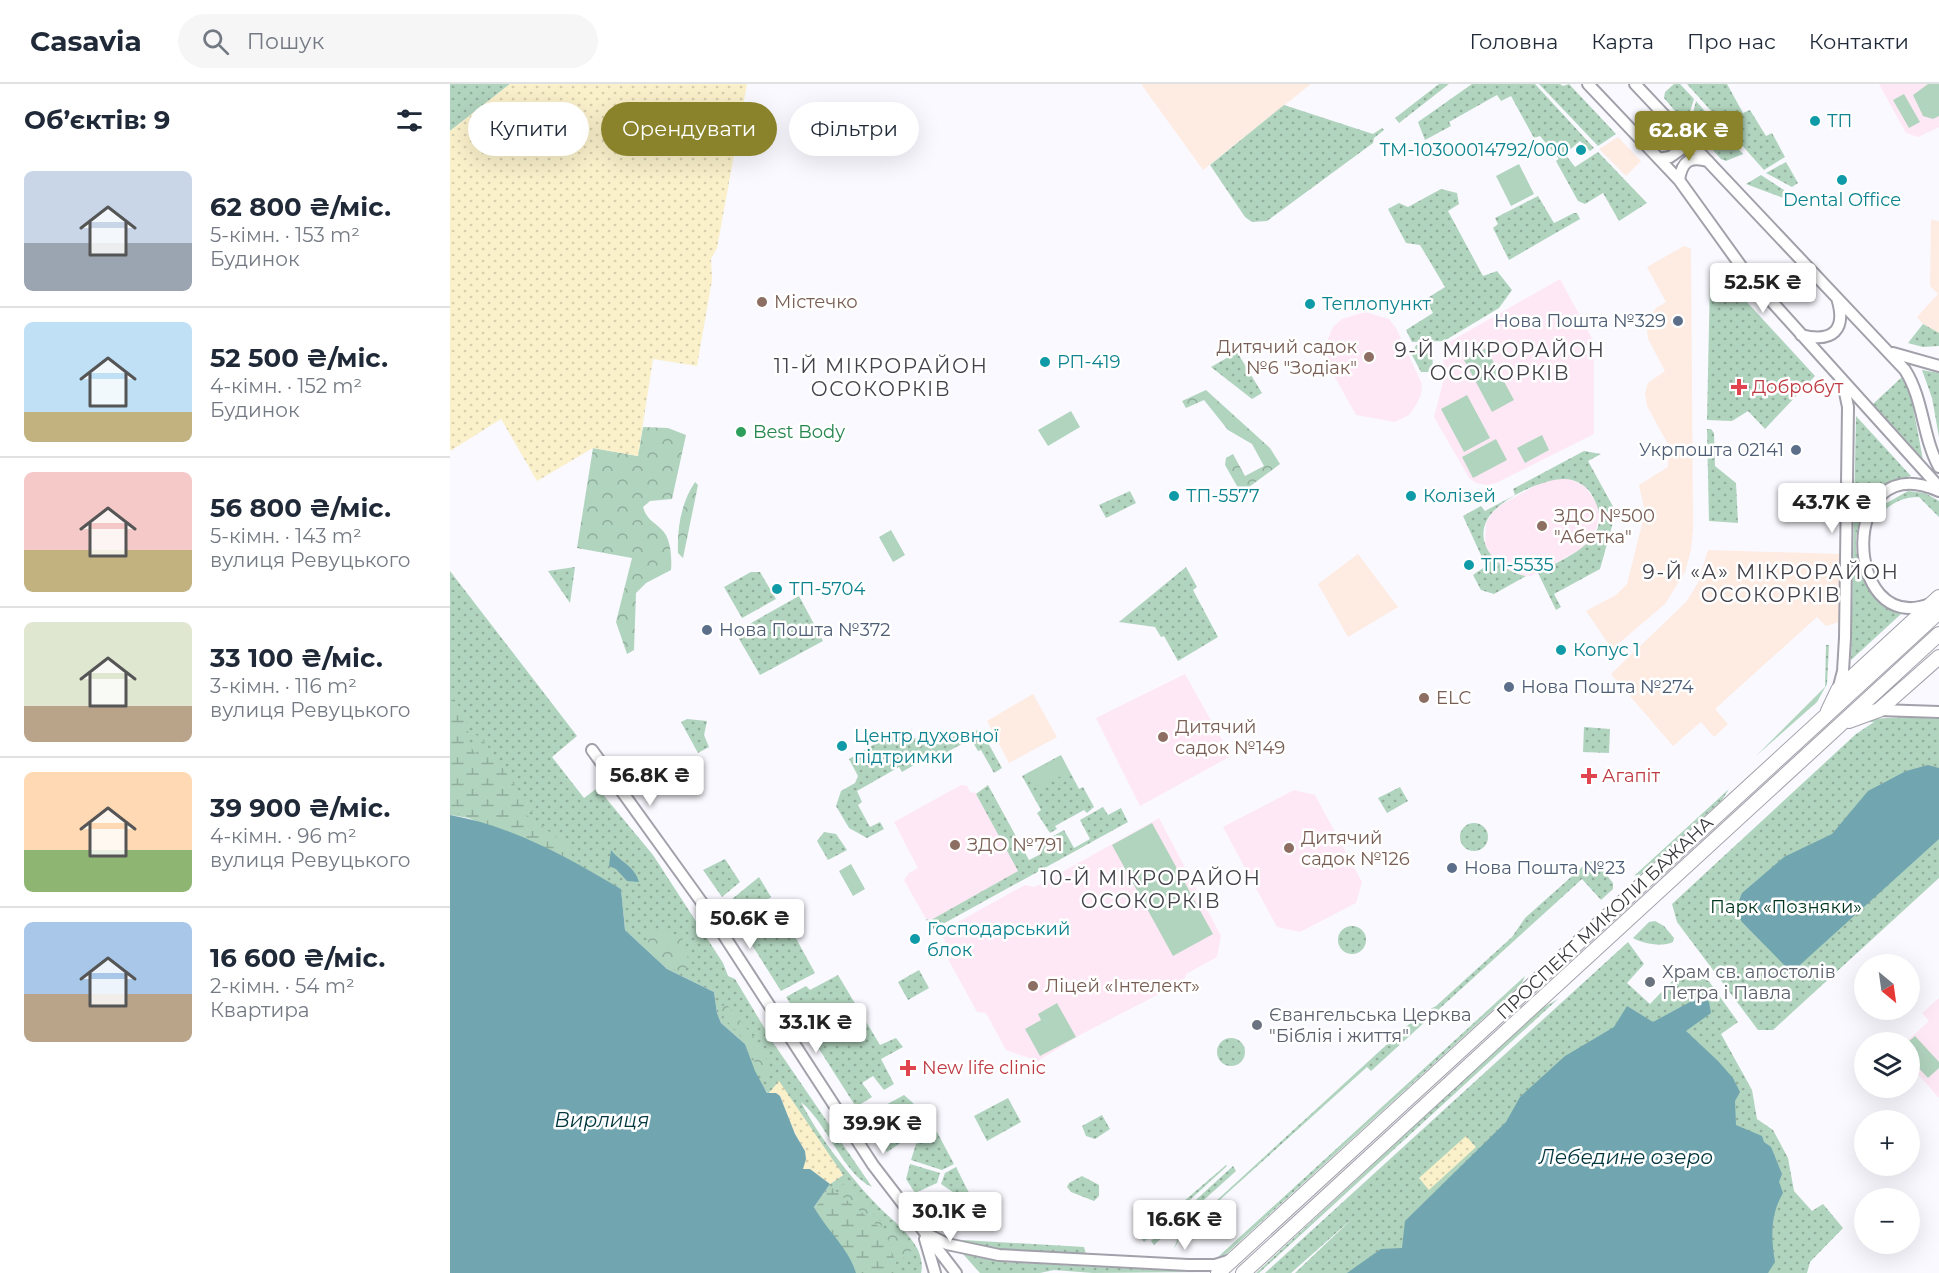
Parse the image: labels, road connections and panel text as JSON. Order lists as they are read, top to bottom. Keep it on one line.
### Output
{"streets":{"highway":["ПРОСПЕКТ МИКОЛИ БАЖАНА"]},"districts":["9-Й МІКРОРАЙОН ОСОКОРКІВ","11-Й МІКРОРАЙОН ОСОКОРКІВ","9-Й «А» МІКРОРАЙОН ОСОКОРКІВ","10-Й МІКРОРАЙОН ОСОКОРКІВ"],"water":["Вирлиця","Лебедине озеро"],"parks":["Парк «Позняки»"],"places":{"other":["ТП","ТМ-10300014792/000","Dental Office","Містечко","Теплопункт","Нова Пошта №329","Дитячий садок №6 \"Зодіак\"","РП-419","Best Body","Укрпошта 02141","ТП-5577","Колізей","ЗДО №500 \"Абетка\"","ТП-5535","ТП-5704","Нова Пошта №372","Копус 1","Нова Пошта №274","ELC","Дитячий садок №149","Центр духовної підтримки","ЗДО №791","Дитячий садок №126","Нова Пошта №23","Господарський блок","Храм св. апостолів Петра і Павла","Ліцей «Інтелект»","Євангельська Церква \"Біблія і життя\""],"health":["Добробут","Агапіт","New life clinic"]},"north":"bottom right","page":{"header":"Casavia","search":"Пошук","nav":["Головна","Карта","Про нас","Контакти"],"heading":"Об’єктів: 9","chip":["Купити","Орендувати","Фільтри"],"price":["62.8K ₴","52.5K ₴","43.7K ₴","56.8K ₴","50.6K ₴","33.1K ₴","39.9K ₴","30.1K ₴","16.6K ₴"],"list":[{"name":"62 800 ₴/міс.","note":"5-кімн. · 153 m² · Будинок"},{"name":"52 500 ₴/міс.","note":"4-кімн. · 152 m² · Будинок"},{"name":"56 800 ₴/міс.","note":"5-кімн. · 143 m² · вулиця Ревуцького"},{"name":"33 100 ₴/міс.","note":"3-кімн. · 116 m² · вулиця Ревуцького"},{"name":"39 900 ₴/міс.","note":"4-кімн. · 96 m² · вулиця Ревуцького"},{"name":"16 600 ₴/міс.","note":"2-кімн. · 54 m² · Квартира"}],"map_buttons":["+","−"]}}
